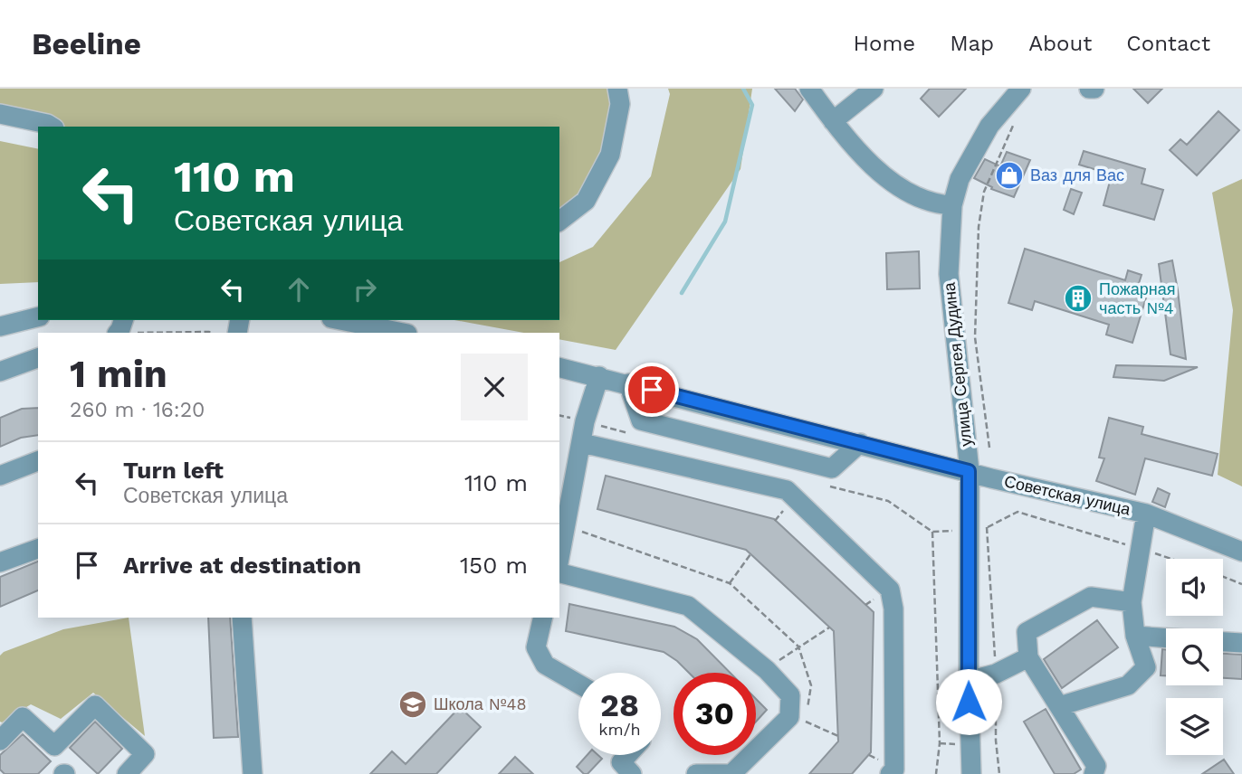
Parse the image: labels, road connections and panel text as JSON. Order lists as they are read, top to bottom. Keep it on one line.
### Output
{"streets":{"street":["улица Сергея Дудина","Советская улица"]},"crossings":[["улица Сергея Дудина","Советская улица"]],"places":{"shop":["Ваз для Вас"],"building":["Пожарная часть №4"],"school or university":["Школа №48"]},"page":{"header":"Beeline","nav":["Home","Map","About","Contact"],"turn":["110 m","Советская улица"],"heading":["1 min","260 m · 16:20"],"list":[{"name":"Turn left","note":"Советская улица","value":"110 m"},{"name":"Arrive at destination","value":"150 m"}],"speed":"28 km/h","limit":"30"}}
